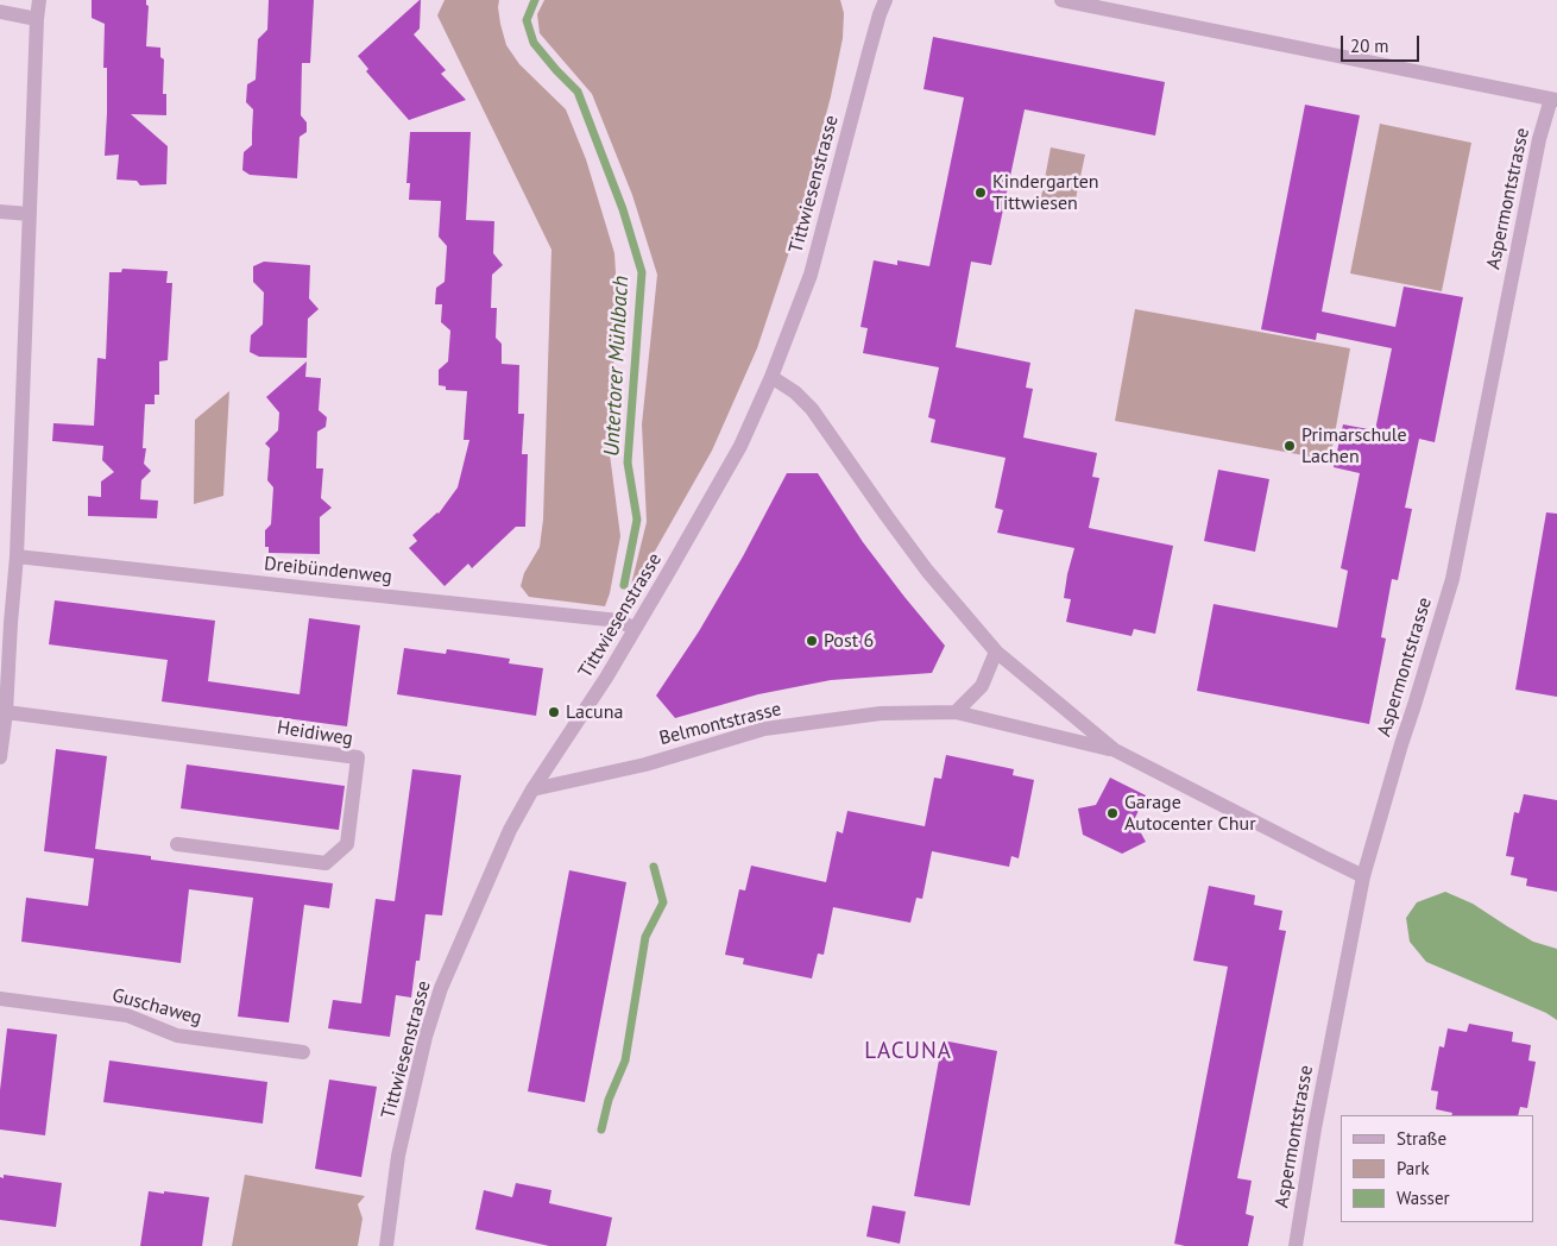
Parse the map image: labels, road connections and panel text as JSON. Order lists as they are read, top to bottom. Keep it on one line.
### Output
{"streets":{"street":["Tittwiesenstrasse","Aspermontstrasse","Dreibündenweg","Belmontstrasse","Heidiweg","Guschaweg"]},"crossings":[["Tittwiesenstrasse","Dreibündenweg"],["Tittwiesenstrasse","Belmontstrasse"],["Aspermontstrasse","Belmontstrasse"]],"districts":["LACUNA"],"water":["Untertorer Mühlbach"],"places":["Kindergarten Tittwiesen","Primarschule Lachen","Post 6","Lacuna","Garage Autocenter Chur"],"legend":["Straße","Park","Wasser"],"scale_bar":"20 m"}
